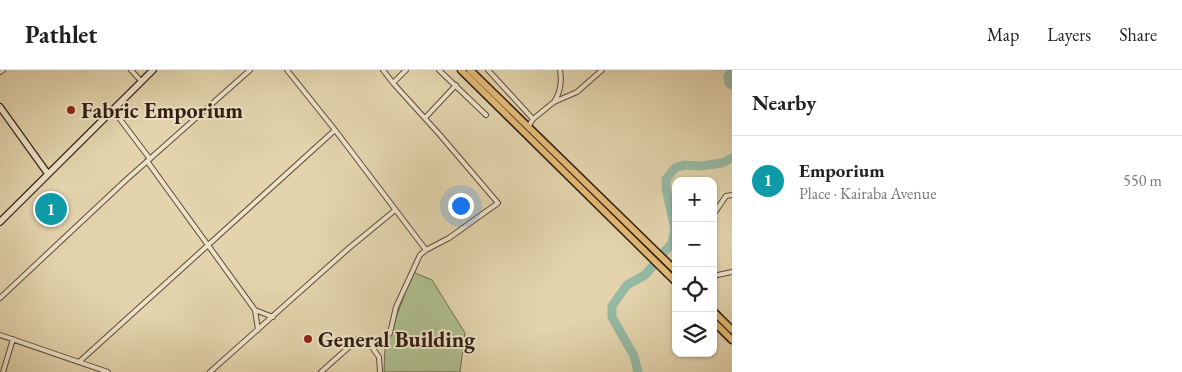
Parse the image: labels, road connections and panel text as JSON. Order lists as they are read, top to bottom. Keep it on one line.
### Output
{"places":["Fabric Emporium","General Building"],"page":{"header":"Pathlet","nav":["Map","Layers","Share"],"heading":"Nearby","list":[{"mark":"1","name":"Emporium","note":"Place · Kairaba Avenue","value":"550 m"}],"map_buttons":["+","−"],"pins":"1"}}
